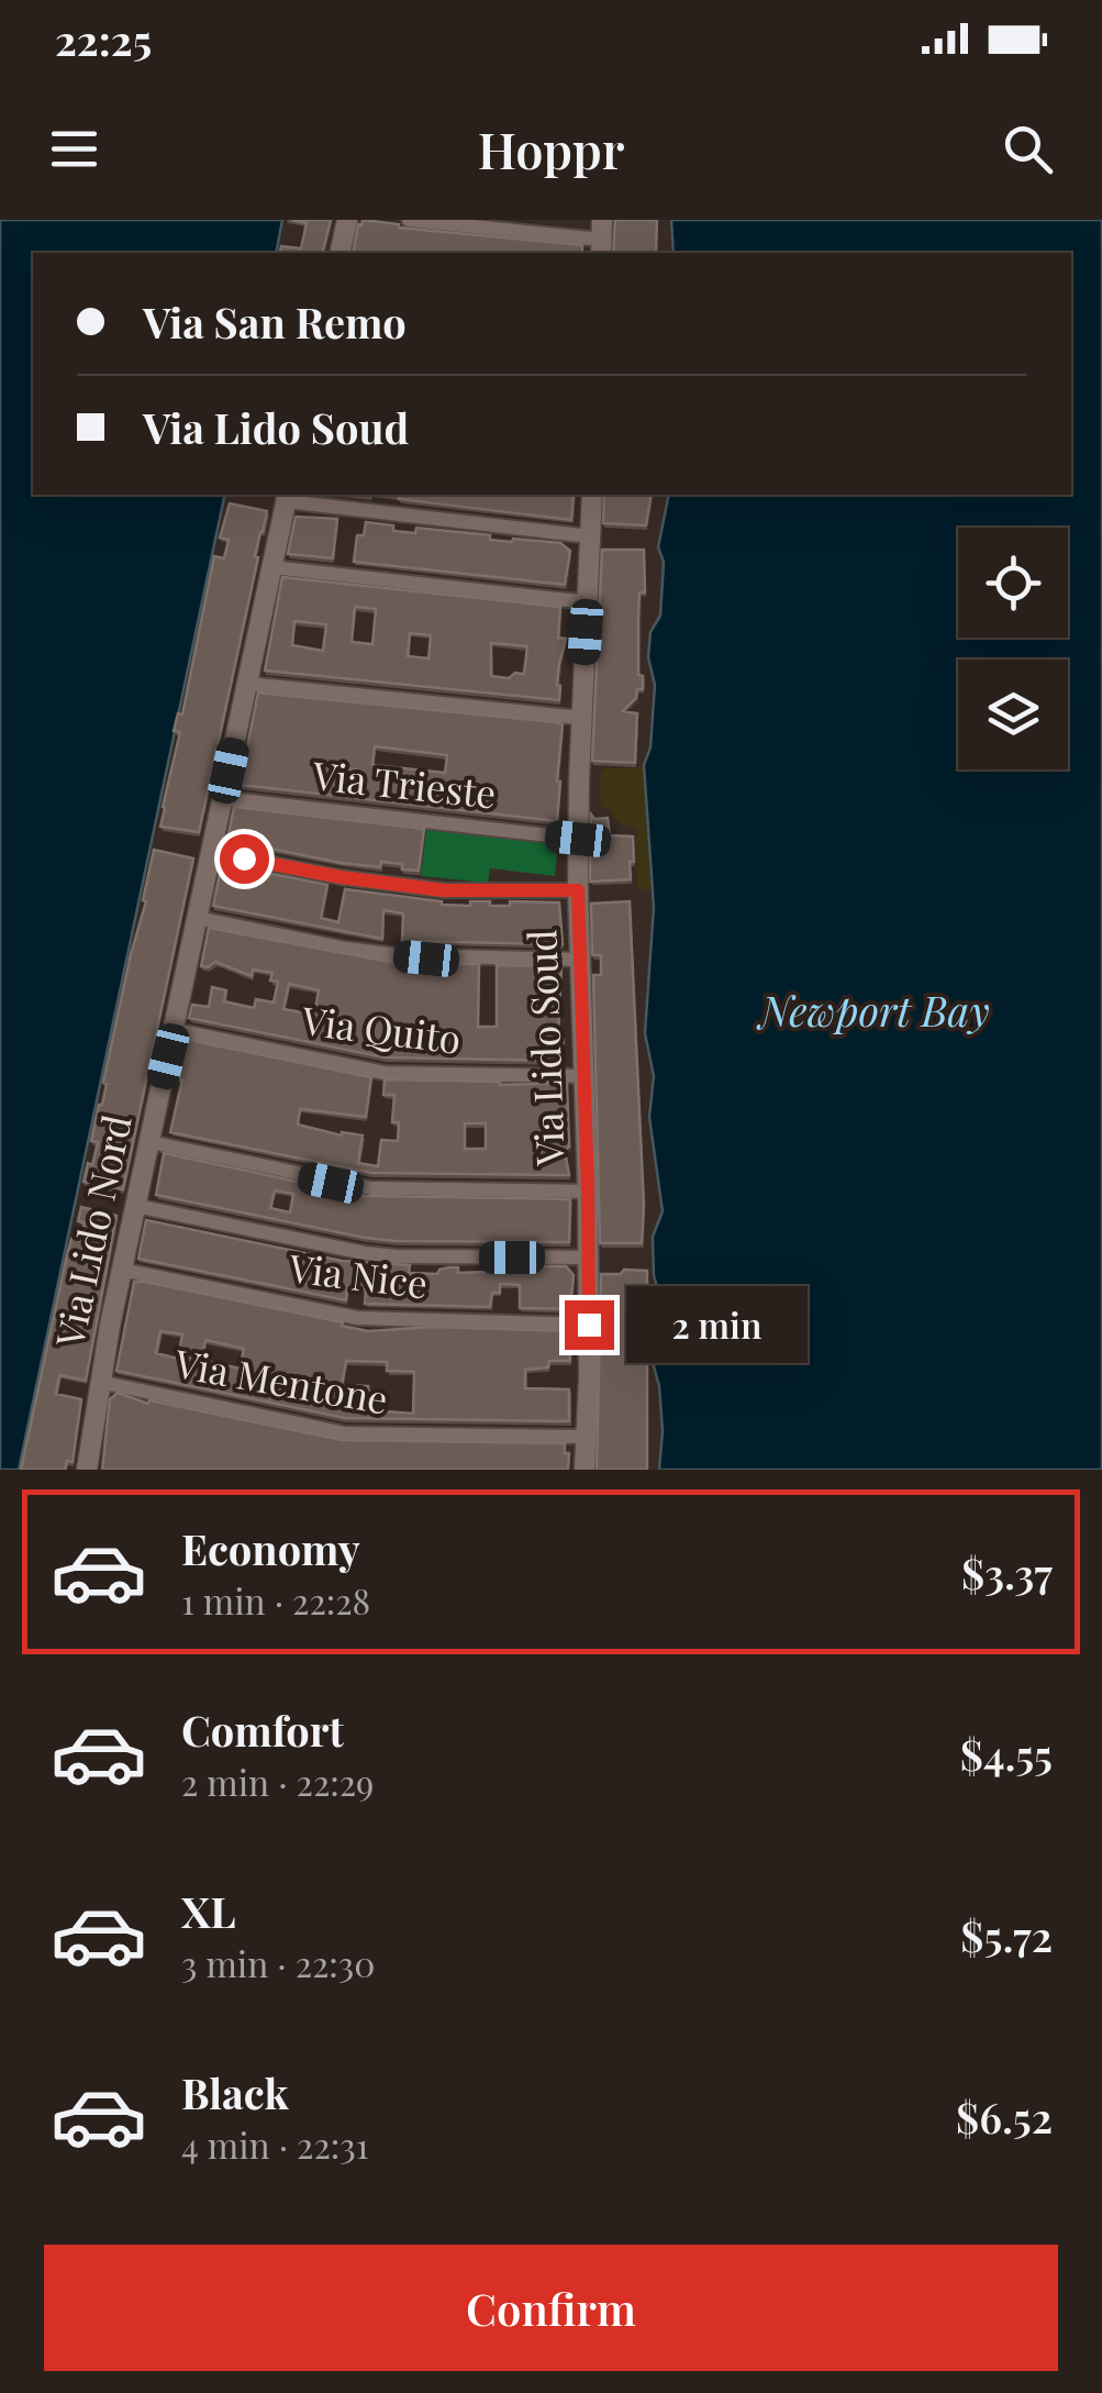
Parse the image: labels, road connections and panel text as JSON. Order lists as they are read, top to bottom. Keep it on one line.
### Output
{"streets":{"street":["Via Trieste","Via Quito","Via Lido Soud","Via Lido Nord","Via Nice","Via Mentone"]},"crossings":[["Via Trieste","Via Lido Soud"],["Via Trieste","Via Lido Nord"],["Via Quito","Via Lido Soud"],["Via Quito","Via Lido Nord"],["Via Lido Soud","Via Nice"],["Via Lido Soud","Via Mentone"],["Via Lido Nord","Via Nice"],["Via Lido Nord","Via Mentone"]],"water":["Newport Bay"],"page":{"status":"22:25","header":"Hoppr","banner":["Via San Remo","Via Lido Soud"],"bubble":"2 min","list":[{"name":"Economy","note":"1 min · 22:28","value":"$3.37"},{"name":"Comfort","note":"2 min · 22:29","value":"$4.55"},{"name":"XL","note":"3 min · 22:30","value":"$5.72"},{"name":"Black","note":"4 min · 22:31","value":"$6.52"}],"buttons":"Confirm"}}
